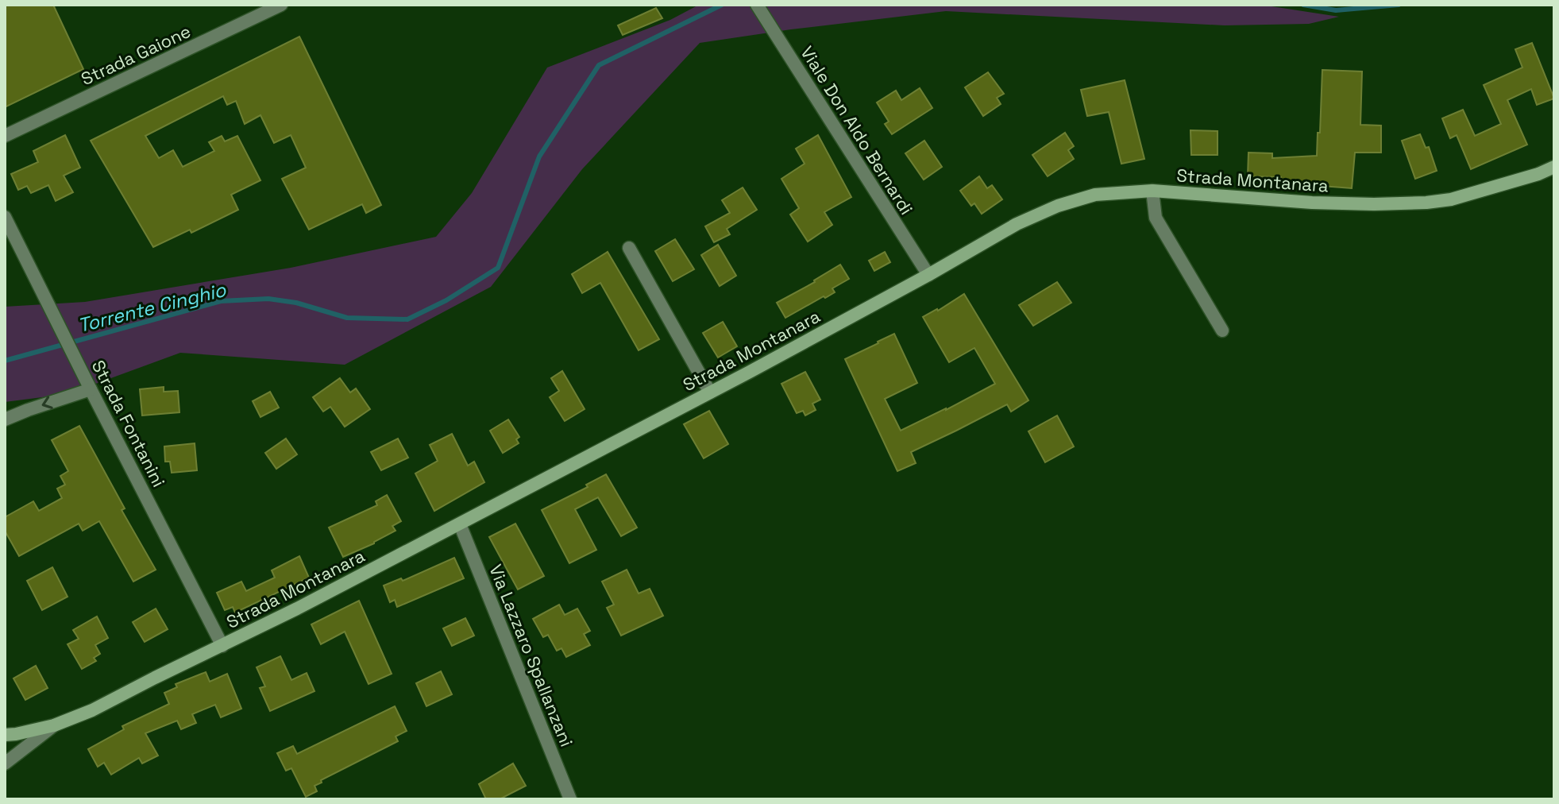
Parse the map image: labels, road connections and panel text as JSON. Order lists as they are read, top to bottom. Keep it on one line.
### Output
{"streets":{"main road":["Strada Montanara"],"street":["Strada Gaione","Viale Don Aldo Bernardi","Strada Fontanini","Via Lazzaro Spallanzani"]},"crossings":[["Viale Don Aldo Bernardi","Strada Montanara"],["Strada Montanara","Strada Fontanini"],["Strada Montanara","Via Lazzaro Spallanzani"]],"water":["Torrente Cinghio"]}
